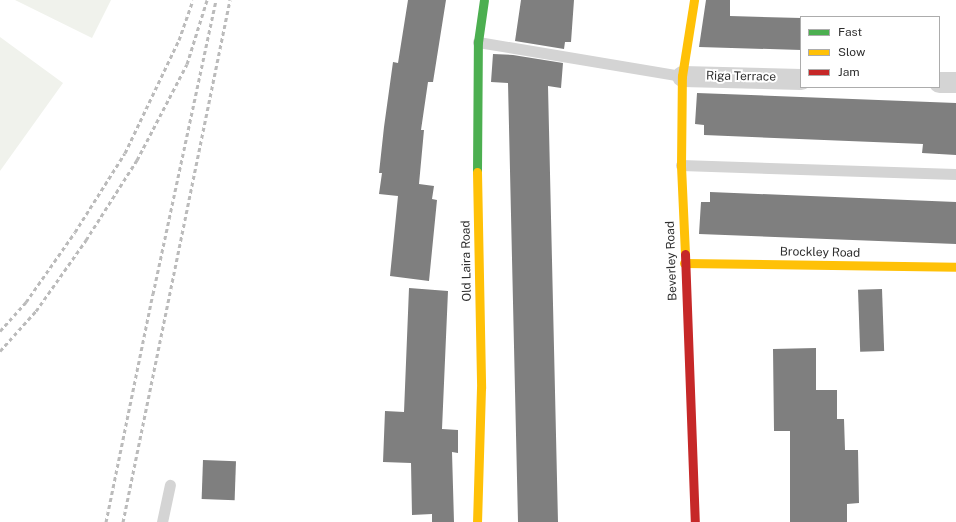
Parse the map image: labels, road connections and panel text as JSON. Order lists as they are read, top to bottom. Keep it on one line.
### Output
{"streets":{"street":["Riga Terrace","Brockley Road","Old Laira Road","Beverley Road"]},"crossings":[["Riga Terrace","Beverley Road"],["Brockley Road","Beverley Road"]],"legend":["Fast","Slow","Jam"]}
